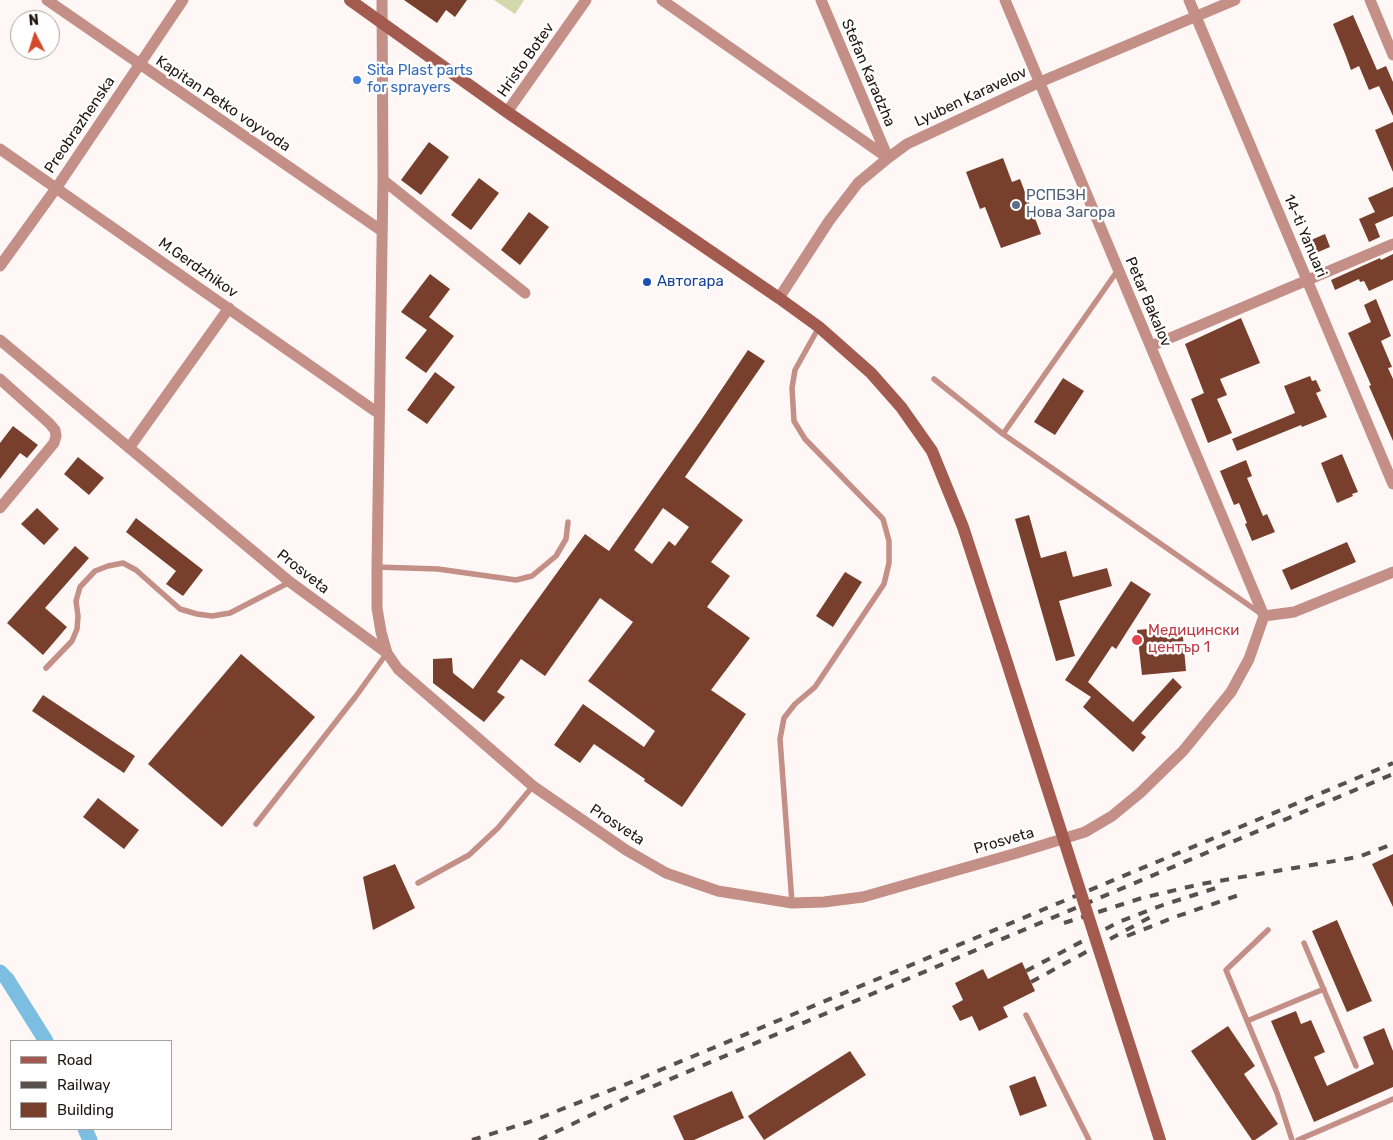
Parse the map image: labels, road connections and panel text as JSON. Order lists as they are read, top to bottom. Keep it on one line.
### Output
{"streets":{"street":["Hristo Botev","Stefan Karadzha","Lyuben Karavelov","Kapitan Petko voyvoda","Preobrazhenska","14-ti Yanuari","M.Gerdzhikov","Petar Bakalov","Prosveta"]},"crossings":[["Stefan Karadzha","Lyuben Karavelov"],["Lyuben Karavelov","14-ti Yanuari"],["Lyuben Karavelov","Petar Bakalov"],["Kapitan Petko voyvoda","Preobrazhenska"],["Preobrazhenska","M.Gerdzhikov"],["Petar Bakalov","Prosveta"]],"places":["Sita Plast parts for sprayers","РСПБЗН Нова Загора","Автогара","Медицински център 1"],"legend":["Road","Railway","Building"],"north":"top"}
